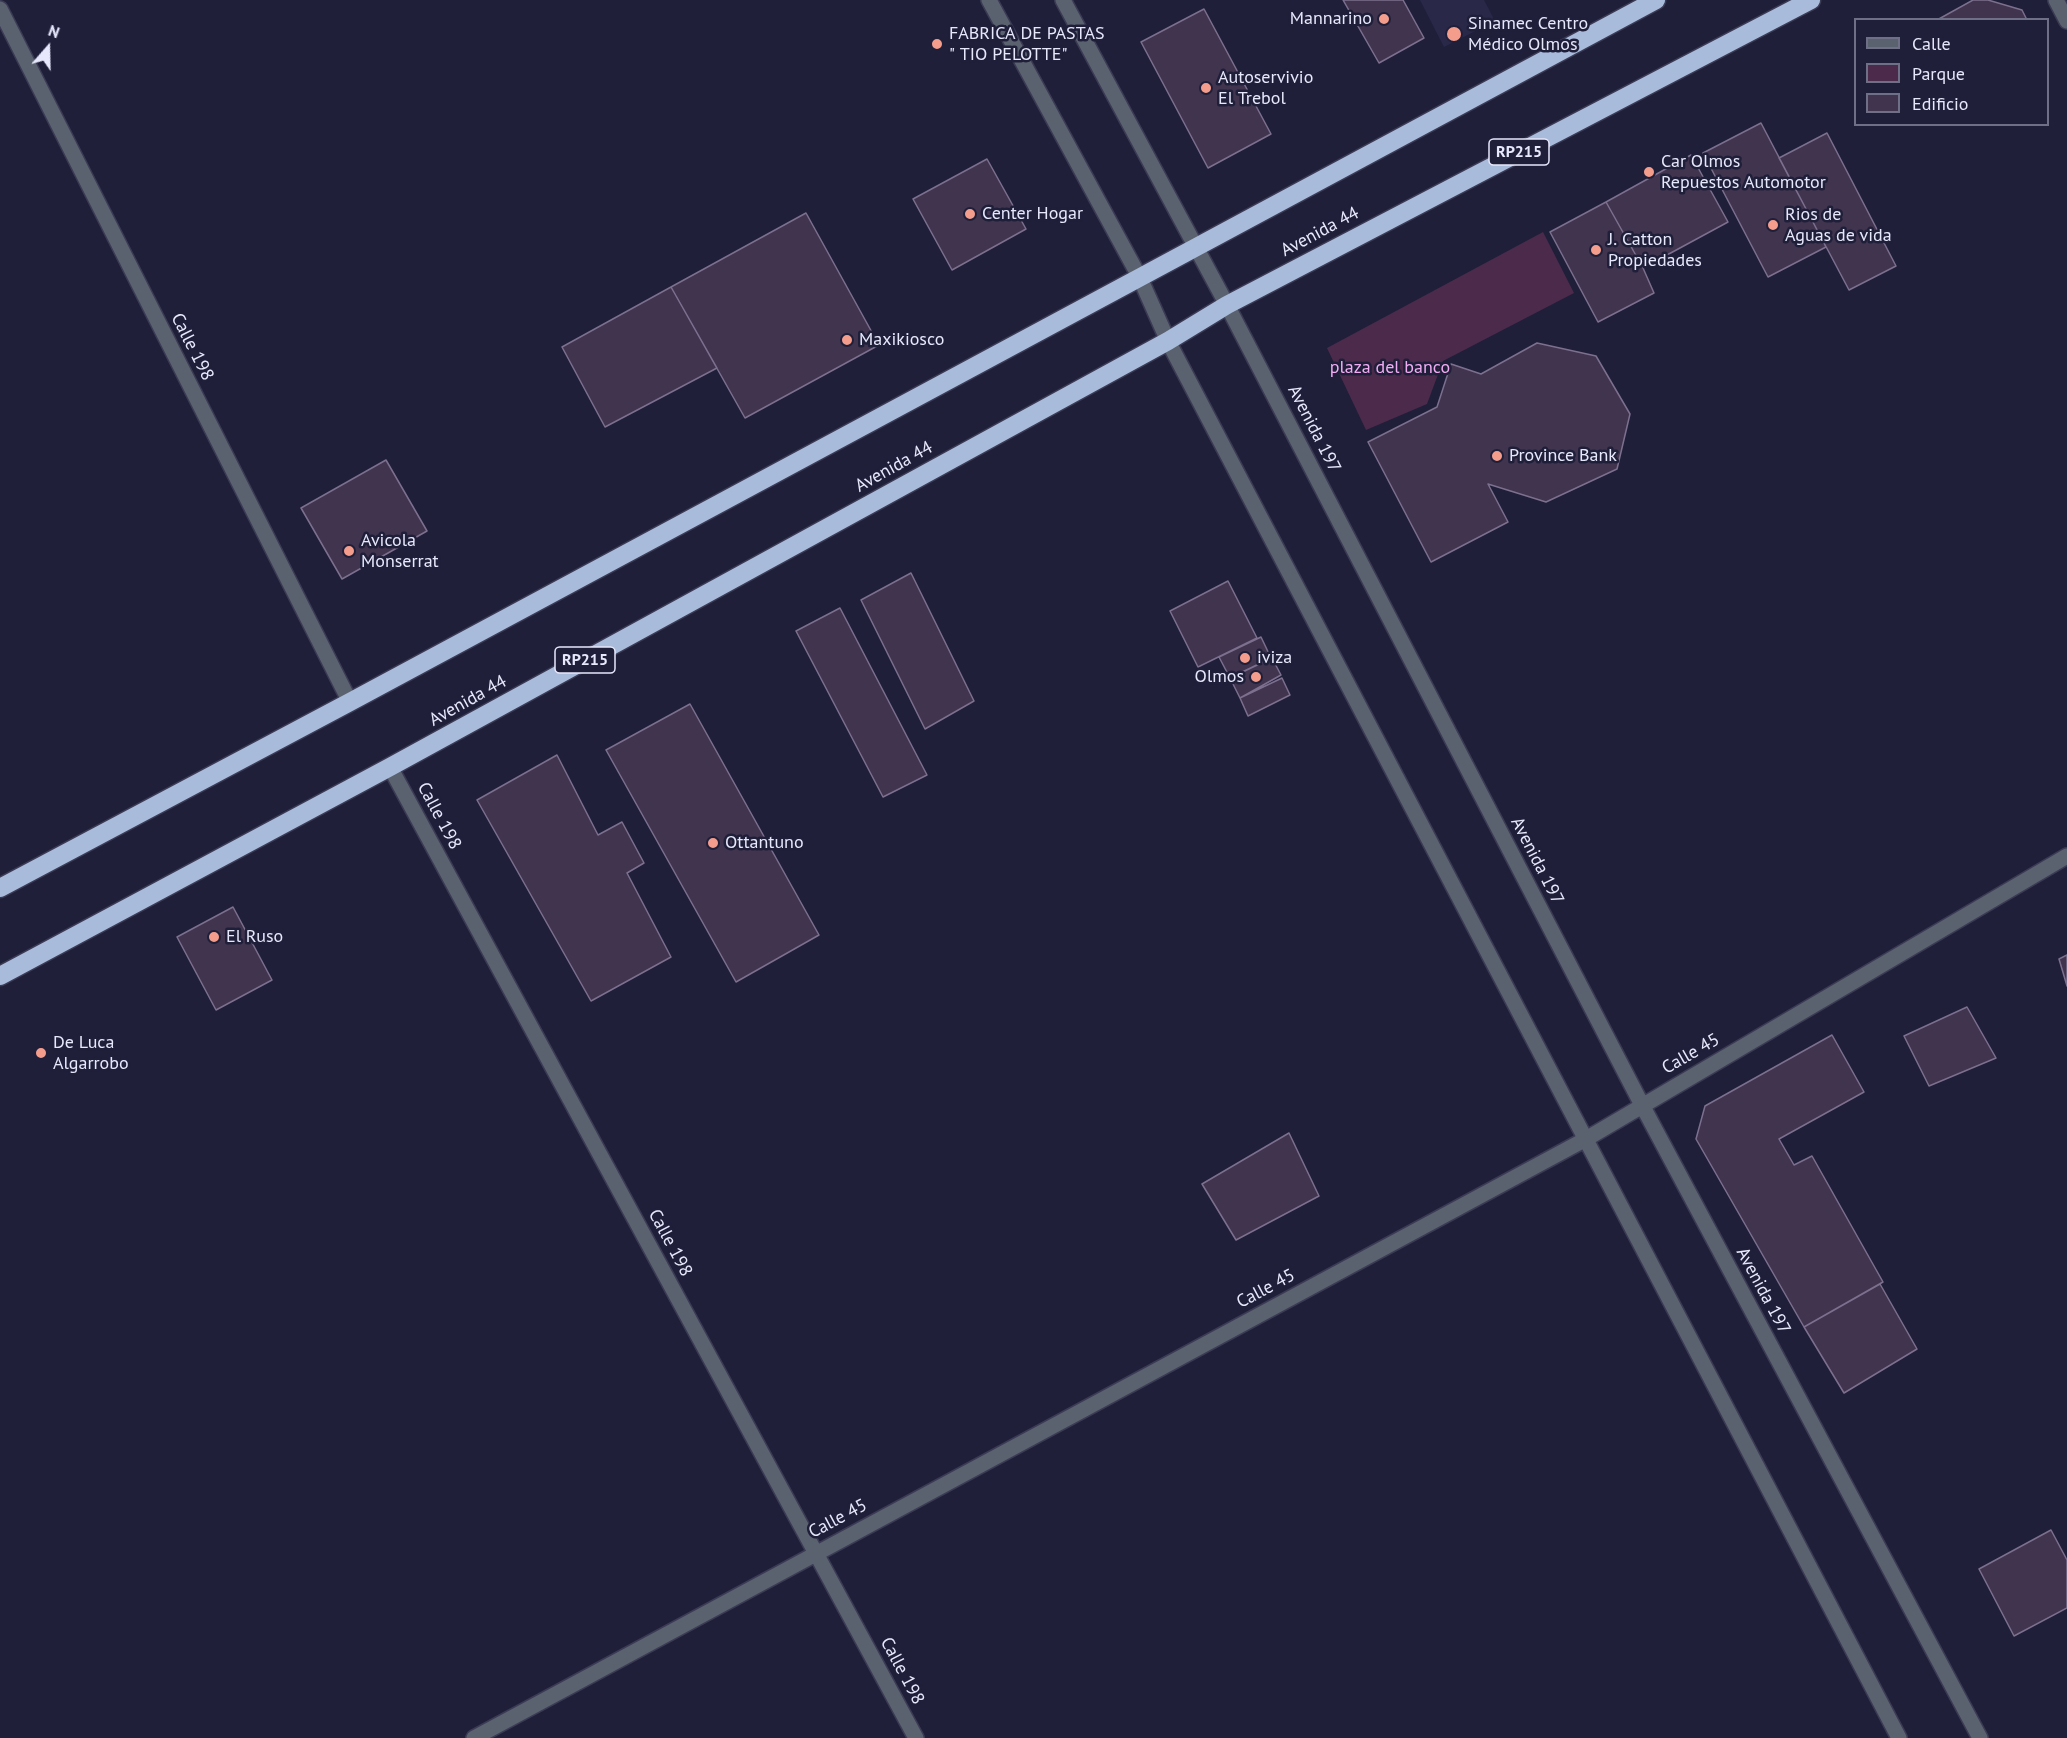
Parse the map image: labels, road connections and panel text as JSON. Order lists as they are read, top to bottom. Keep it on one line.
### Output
{"streets":{"highway":["RP215","Avenida 44"],"street":["Calle 198","Avenida 197","Calle 45"]},"crossings":[["Avenida 44","Calle 198"],["Avenida 44","Avenida 197"],["Calle 198","Calle 45"],["Avenida 197","Calle 45"]],"parks":["plaza del banco"],"places":["Mannarino","Sinamec Centro Médico Olmos","FABRICA DE PASTAS \" TIO PELOTTE\"","Autoservivio El Trebol","Car Olmos Repuestos Automotor","Center Hogar","Rios de Aguas de vida","J. Catton Propiedades","Maxikiosco","Province Bank","Avicola Monserrat","iviza","Olmos","Ottantuno","El Ruso","De Luca Algarrobo"],"legend":["Calle","Parque","Edificio"],"north":"top"}
